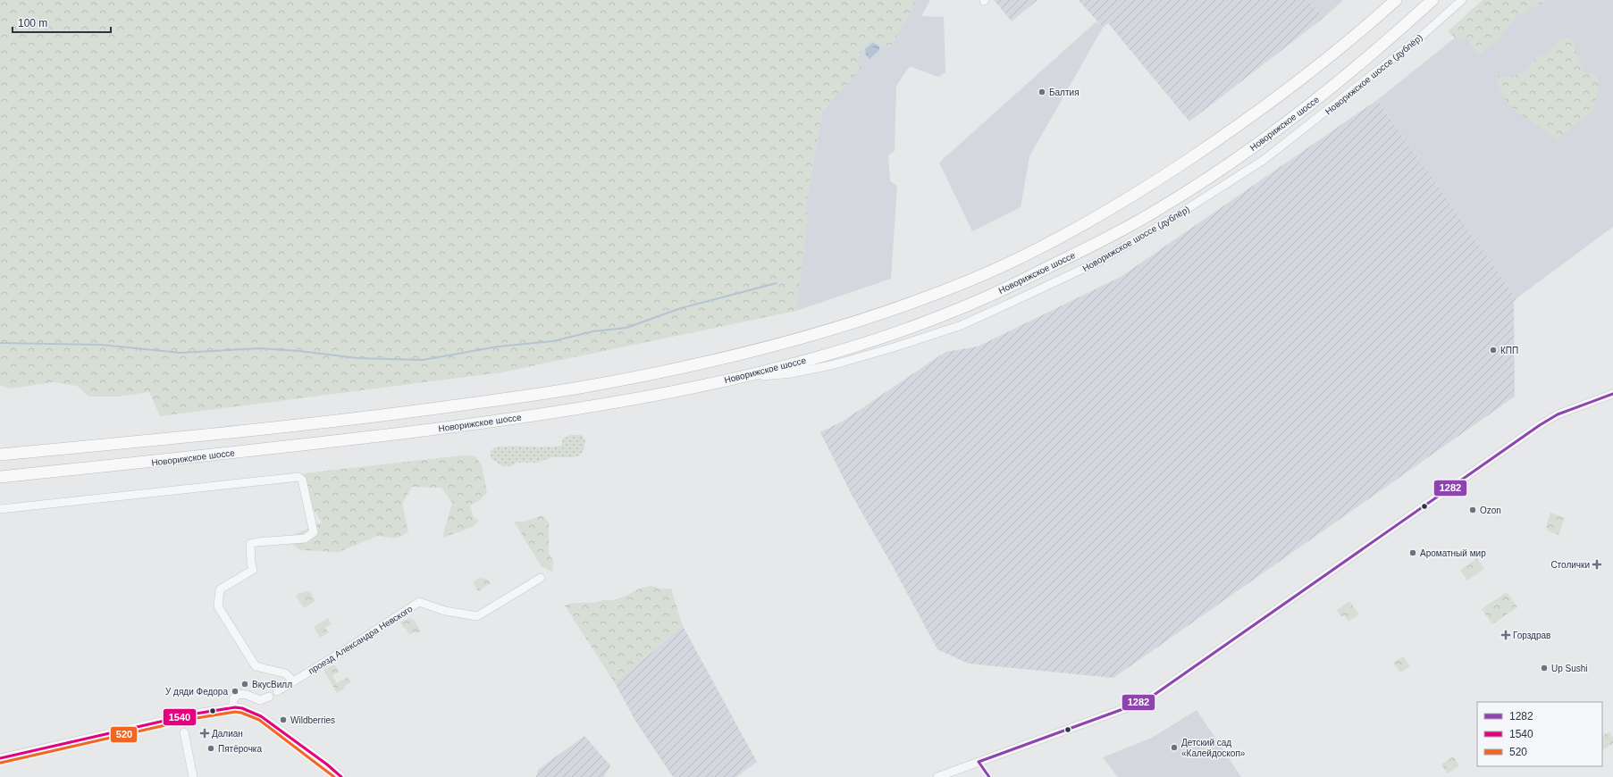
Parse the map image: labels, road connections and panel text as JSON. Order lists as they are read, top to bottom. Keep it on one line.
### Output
{"streets":{"highway":["Новорижское шоссе"],"street":["Новорижское шоссе (дублёр)","проезд Александра Невского"]},"crossings":[["Новорижское шоссе (дублёр)","Новорижское шоссе"]],"places":{"other":["Балтия","КПП","Ozon","Ароматный мир","Up Sushi","ВкусВилл","У дяди Федора","Wildberries","Детский сад «Калейдоскоп»","Пятёрочка"],"health":["Столички","Горздрав","Далиан"]},"lines":["transit line 1282","transit line 1540","transit line 520"],"legend":["1282","1540","520"],"scale_bar":"100 m"}
